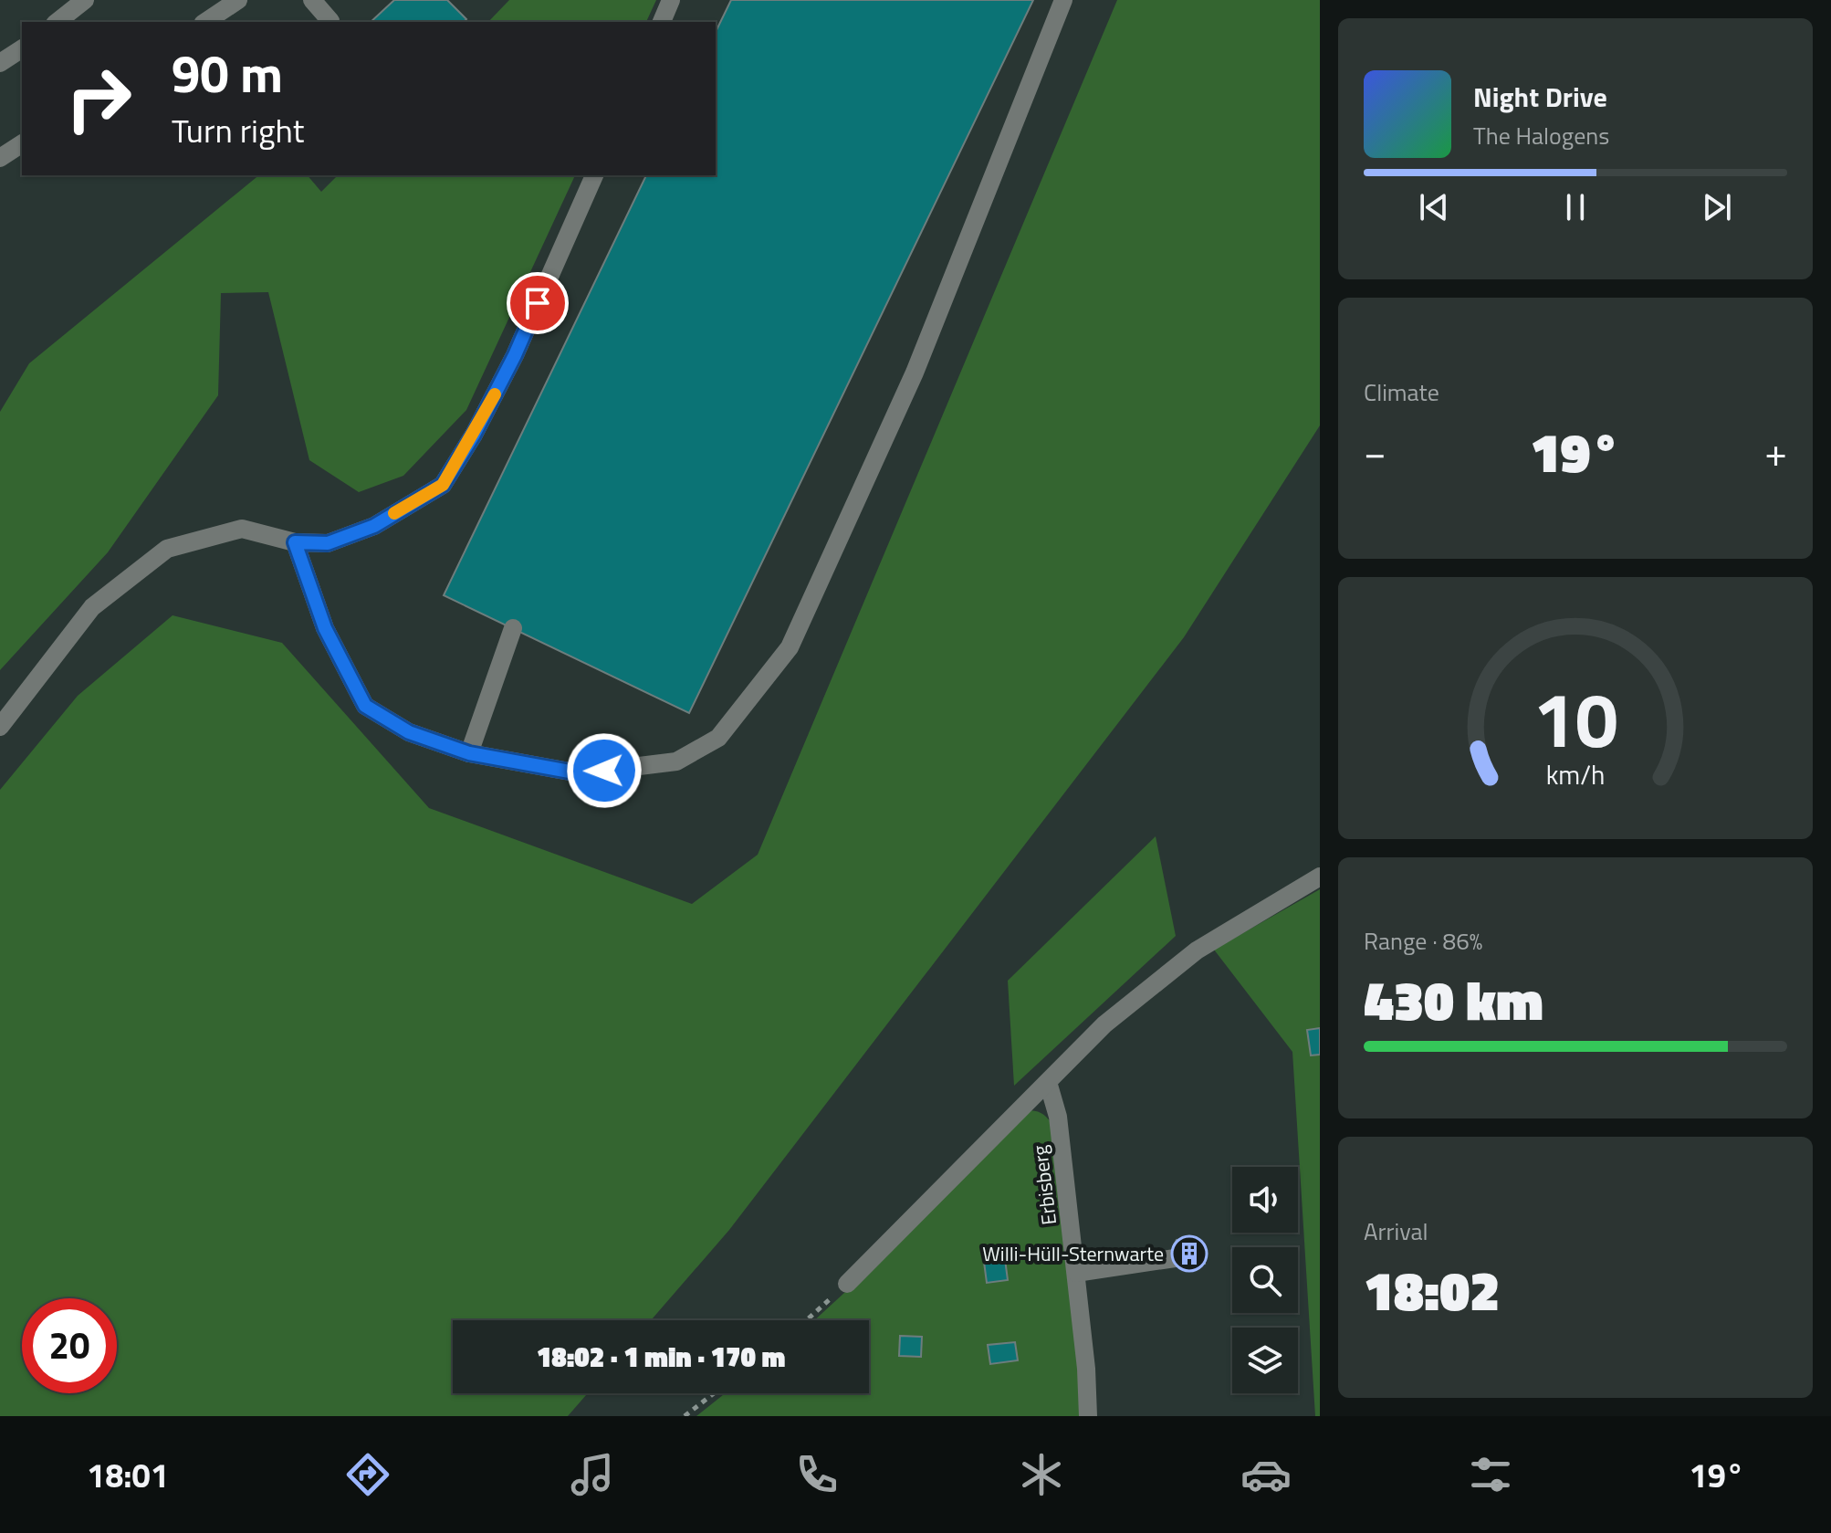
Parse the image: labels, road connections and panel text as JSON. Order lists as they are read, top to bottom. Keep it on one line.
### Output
{"streets":{"lane":["Erbisberg"]},"places":{"building":["Willi-Hüll-Sternwarte"]},"page":{"turn":["90 m","Turn right"],"song":["Night Drive","The Halogens"],"tile":["Climate",["Range · 86%","430 km"],["Arrival","18:02"]],"heat":["−","19°","+"],"limit":"20","trip":"18:02 · 1 min · 170 m","tabs":["18:01","19°"],"gauge":["10","km/h"]}}
